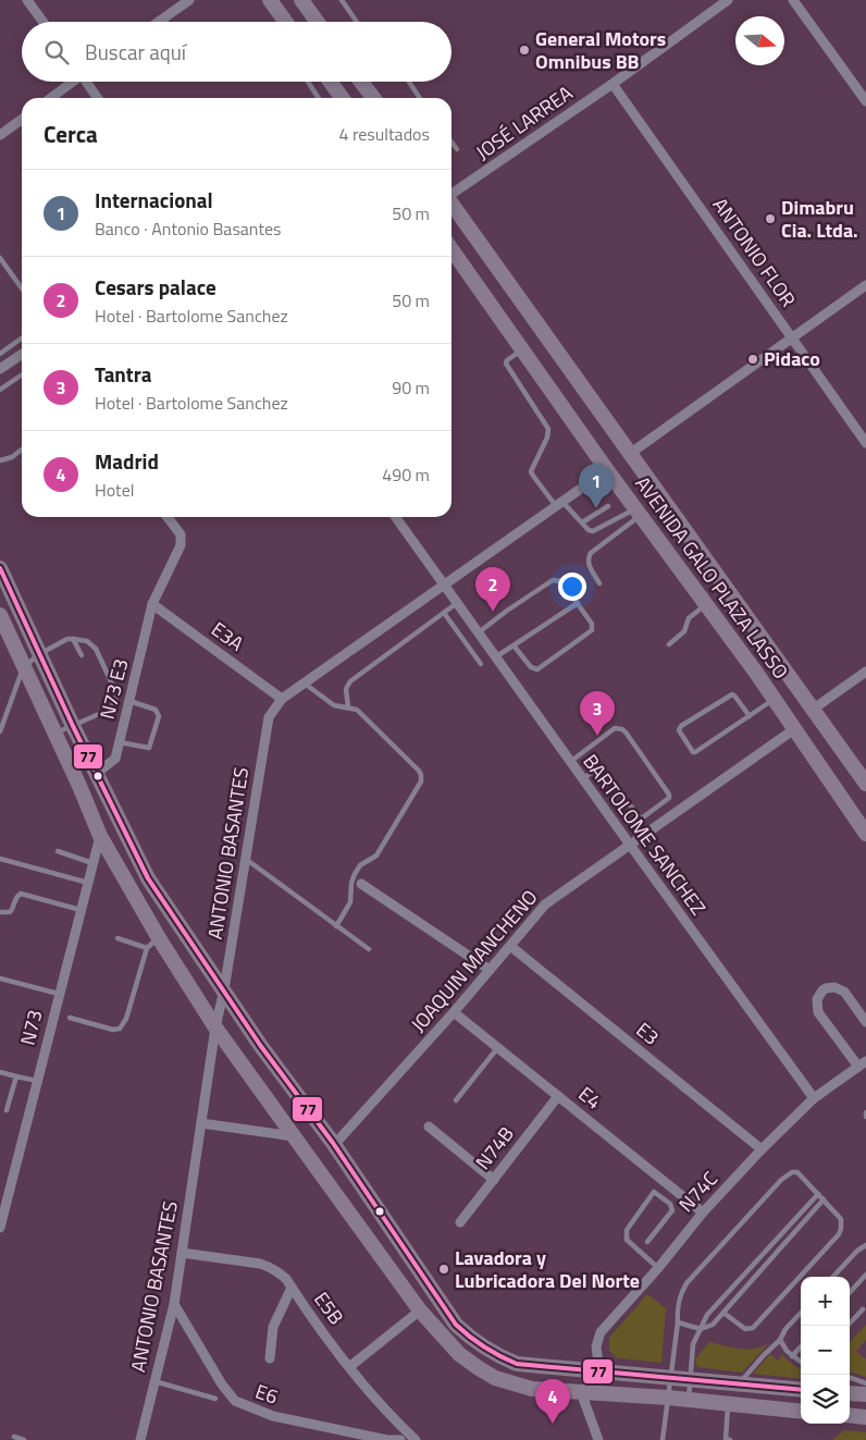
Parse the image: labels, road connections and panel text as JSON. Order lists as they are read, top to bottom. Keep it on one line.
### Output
{"streets":{"main road":["AVENIDA GALO PLAZA LASSO"],"street":["JOSÉ LARREA","ANTONIO FLOR","E3A","N73 E3","BARTOLOME SANCHEZ","ANTONIO BASANTES","JOAQUIN MANCHENO","N73","E3","E4","N74B","N74C","E5B","E6"]},"crossings":[["JOSÉ LARREA","ANTONIO FLOR"],["AVENIDA GALO PLAZA LASSO","ANTONIO BASANTES"],["AVENIDA GALO PLAZA LASSO","JOAQUIN MANCHENO"],["E3A","N73 E3"],["E3A","ANTONIO BASANTES"],["BARTOLOME SANCHEZ","ANTONIO BASANTES"],["BARTOLOME SANCHEZ","JOAQUIN MANCHENO"],["BARTOLOME SANCHEZ","N74C"],["ANTONIO BASANTES","E5B"],["ANTONIO BASANTES","E6"],["JOAQUIN MANCHENO","E3"],["JOAQUIN MANCHENO","E4"],["E3","N74C"],["E4","N74B"],["E4","N74C"]],"places":["General Motors Omnibus BB","Dimabru Cia. Ltda.","Pidaco","Lavadora y Lubricadora Del Norte"],"lines":["transit line 77"],"north":"right","page":{"search":"Buscar aquí","heading":["Cerca","4 resultados"],"list":[{"mark":"1","name":"Internacional","note":"Banco · Antonio Basantes","value":"50 m"},{"mark":"2","name":"Cesars palace","note":"Hotel · Bartolome Sanchez","value":"50 m"},{"mark":"3","name":"Tantra","note":"Hotel · Bartolome Sanchez","value":"90 m"},{"mark":"4","name":"Madrid","note":"Hotel","value":"490 m"}],"pins":["1","2","3","4"],"map_buttons":["+","−"]}}
